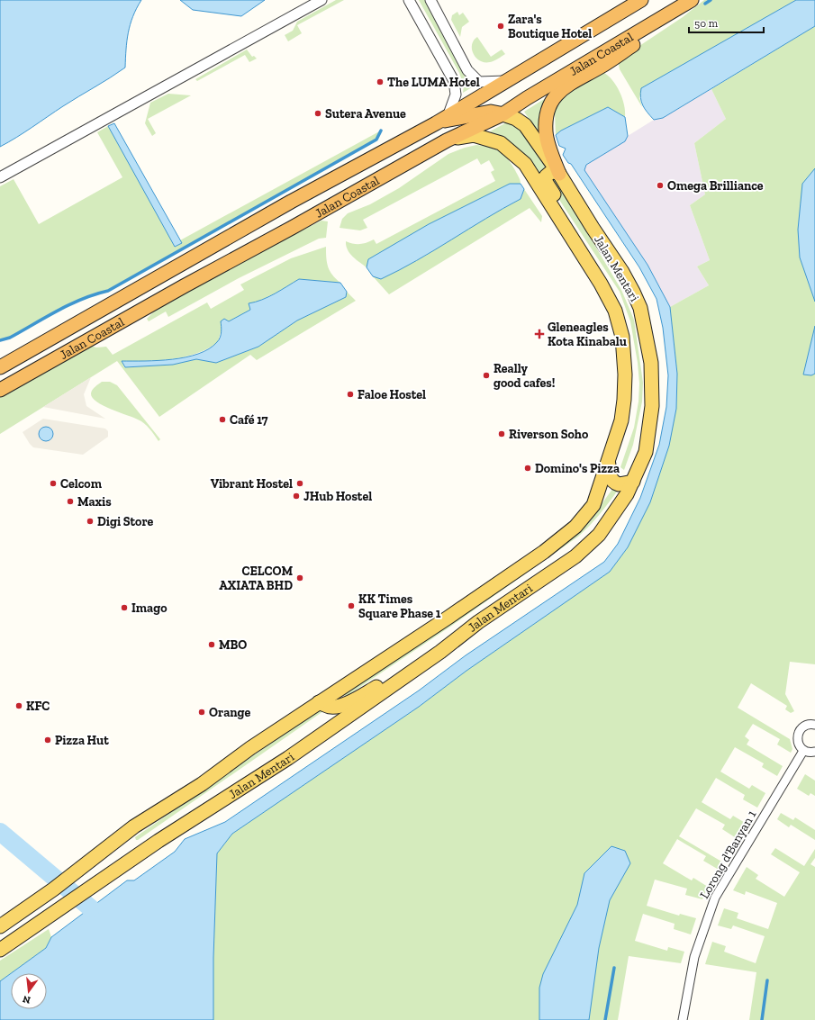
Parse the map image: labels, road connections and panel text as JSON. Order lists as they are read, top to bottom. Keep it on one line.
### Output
{"streets":{"highway":["Jalan Coastal"],"main road":["Jalan Mentari"],"street":["Lorong d'Banyan 1"]},"crossings":[["Jalan Coastal","Jalan Mentari"]],"places":{"other":["Zara's Boutique Hotel","The LUMA Hotel","Sutera Avenue","Omega Brilliance","Really good cafes!","Faloe Hostel","Café 17","Riverson Soho","Domino's Pizza","Celcom","Vibrant Hostel","JHub Hostel","Maxis","Digi Store","CELCOM AXIATA BHD","KK Times Square Phase 1","Imago","MBO","KFC","Orange","Pizza Hut"],"health":["Gleneagles Kota Kinabalu"]},"scale_bar":"50 m","north":"bottom"}
